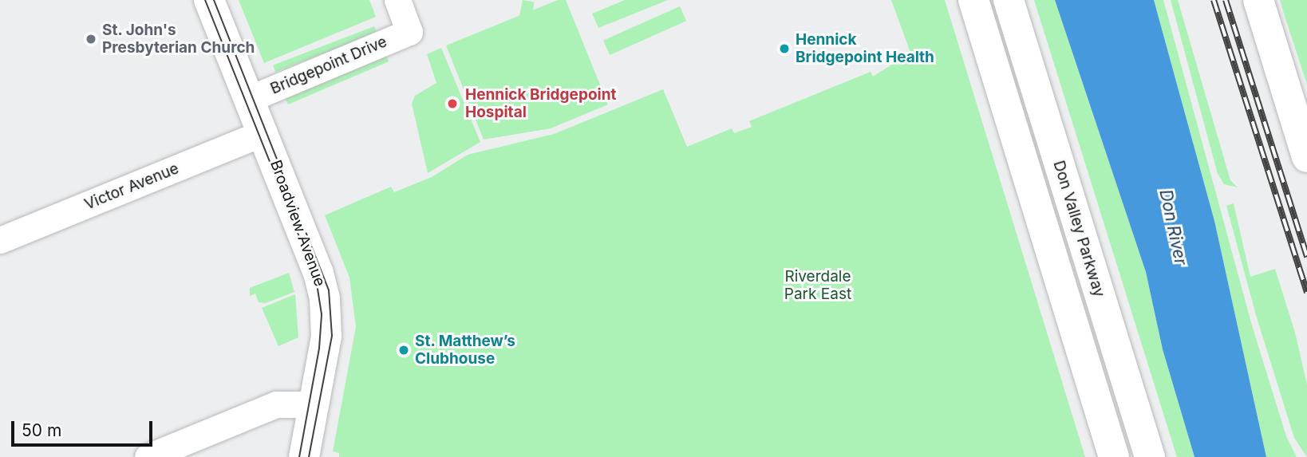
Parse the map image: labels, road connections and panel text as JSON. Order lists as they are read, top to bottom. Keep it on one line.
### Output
{"streets":{"main road":["Broadview Avenue","Don Valley Parkway"],"street":["Bridgepoint Drive","Victor Avenue"]},"crossings":[["Bridgepoint Drive","Broadview Avenue"],["Victor Avenue","Broadview Avenue"]],"water":["Don River"],"parks":["Riverdale Park East"],"places":["St. John's Presbyterian Church","Hennick Bridgepoint Health","Hennick Bridgepoint Hospital","St. Matthew’s Clubhouse"],"scale_bar":"50 m"}
